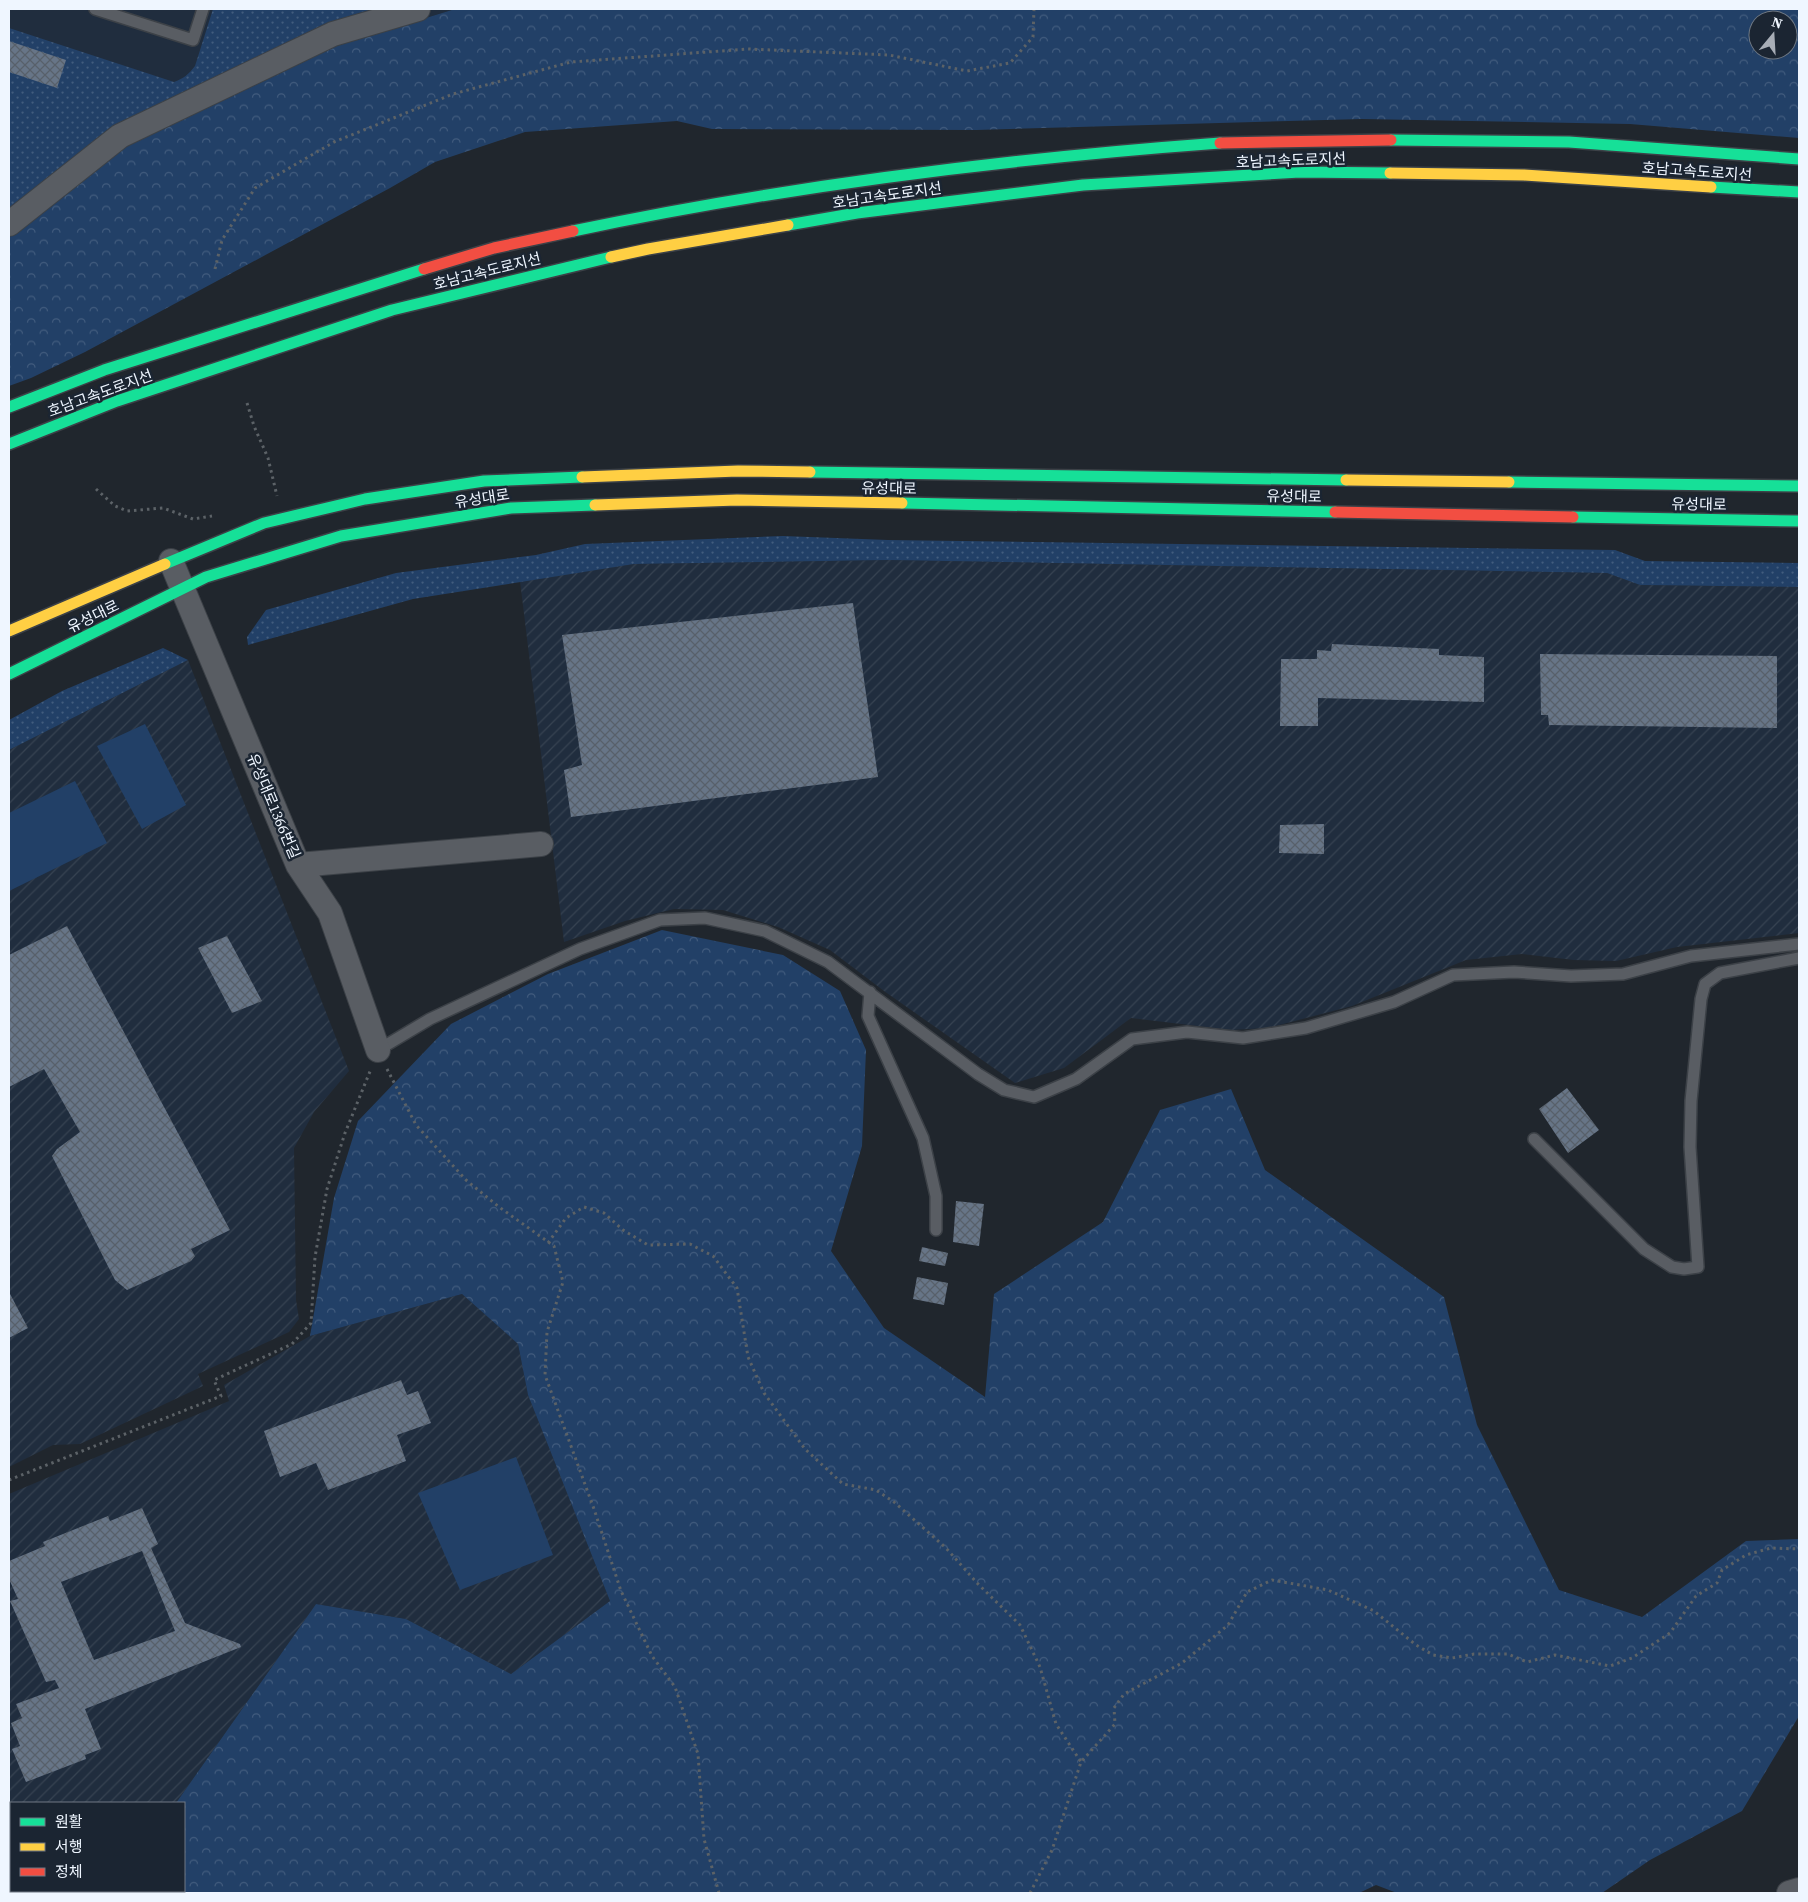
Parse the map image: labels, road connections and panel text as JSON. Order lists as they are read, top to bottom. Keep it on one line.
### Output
{"streets":{"main road":["호남고속도로지선","유성대로"],"street":["유성대로1366번길"]},"crossings":[["유성대로","유성대로1366번길"]],"legend":["원활","서행","정체"],"north":"top"}
